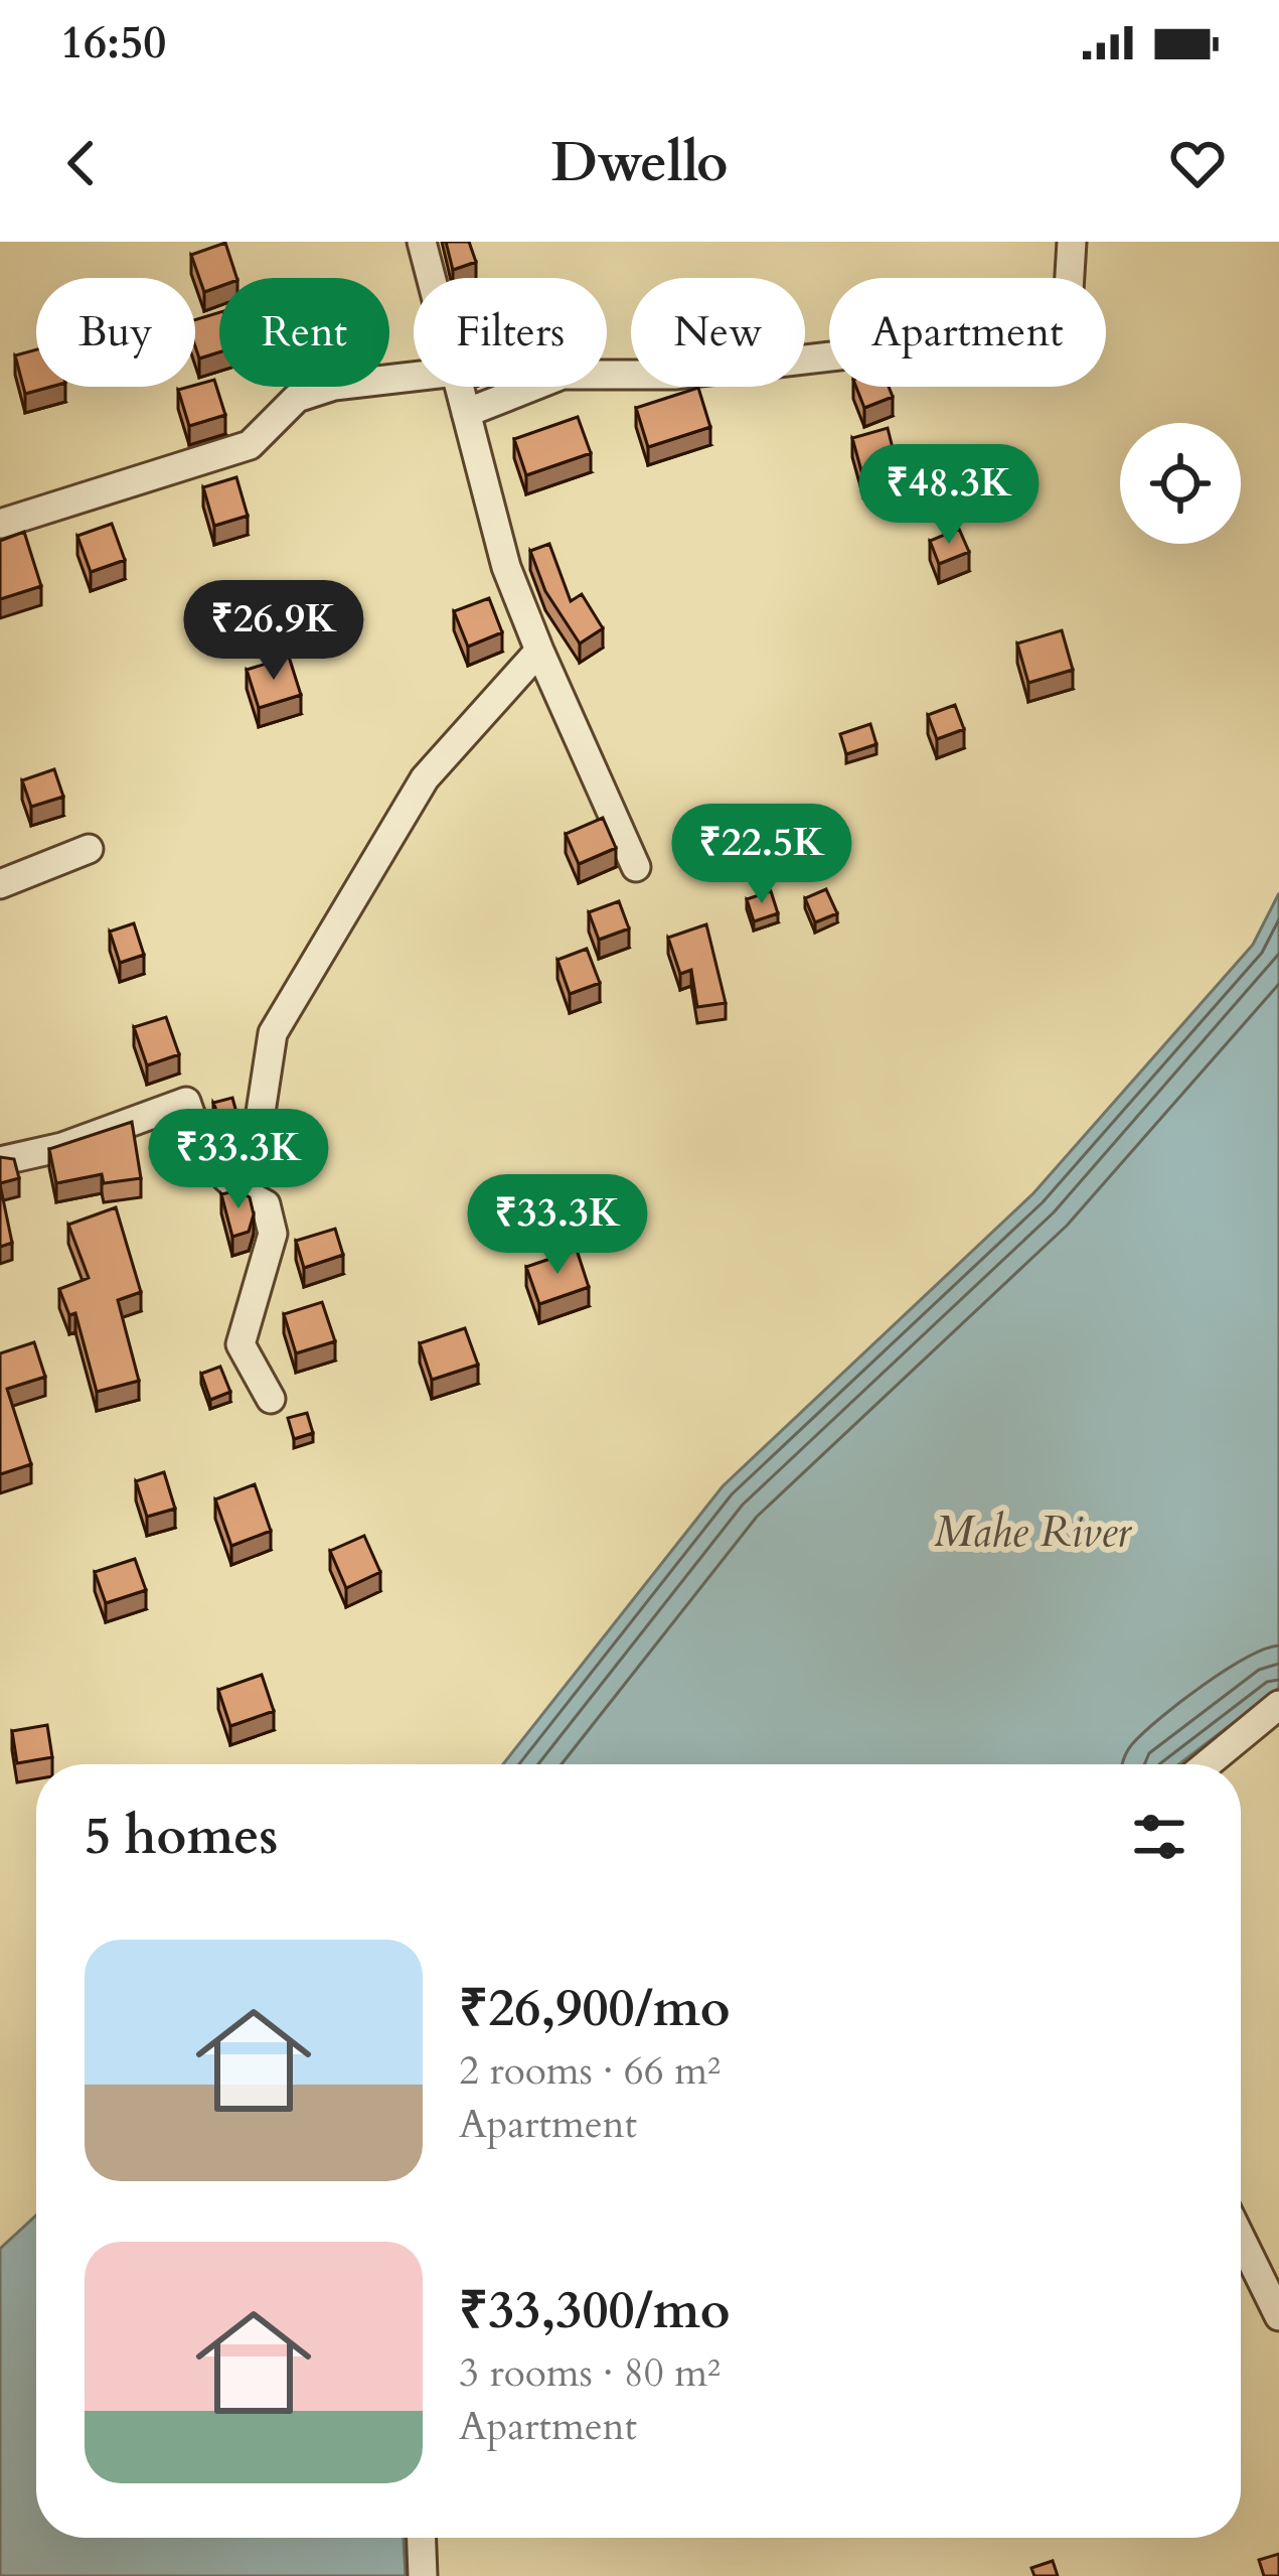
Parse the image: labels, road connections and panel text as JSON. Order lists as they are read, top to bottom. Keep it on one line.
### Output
{"water":["Mahe River"],"page":{"status":"16:50","header":"Dwello","chip":["Buy","Rent","Filters","New","Apartment"],"price":["₹48.3K","₹26.9K","₹22.5K","₹33.3K","₹33.3K"],"heading":"5 homes","list":[{"name":"₹26,900/mo","note":"2 rooms · 66 m² · Apartment"},{"name":"₹33,300/mo","note":"3 rooms · 80 m² · Apartment"}]}}
